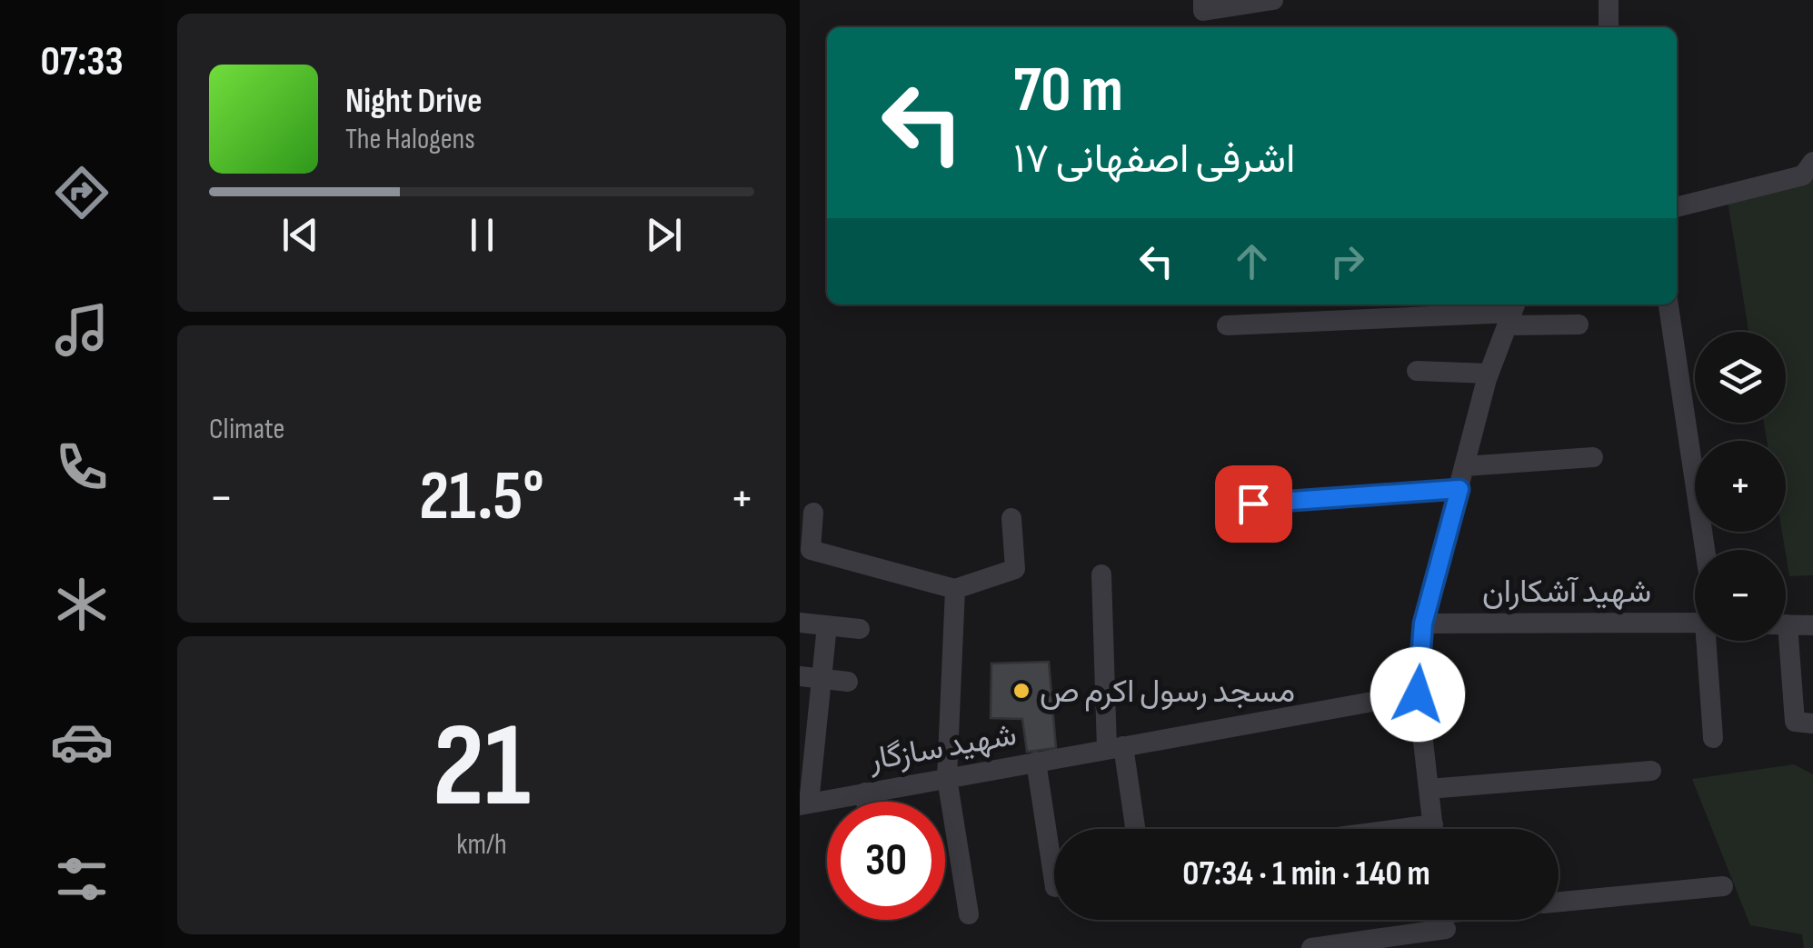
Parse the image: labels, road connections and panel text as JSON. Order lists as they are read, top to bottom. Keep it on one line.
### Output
{"streets":{"street":["شهید آشکاران","شهید سازگار"]},"places":["مسجد رسول اکرم ص"],"page":{"tabs":"07:33","turn":["70 m","اشرفی اصفهانی ۱۷"],"song":["Night Drive","The Halogens"],"tile":["Climate",["21","km/h"]],"map_buttons":["+","−"],"heat":["−","21.5°","+"],"limit":"30","trip":"07:34 · 1 min · 140 m"}}
